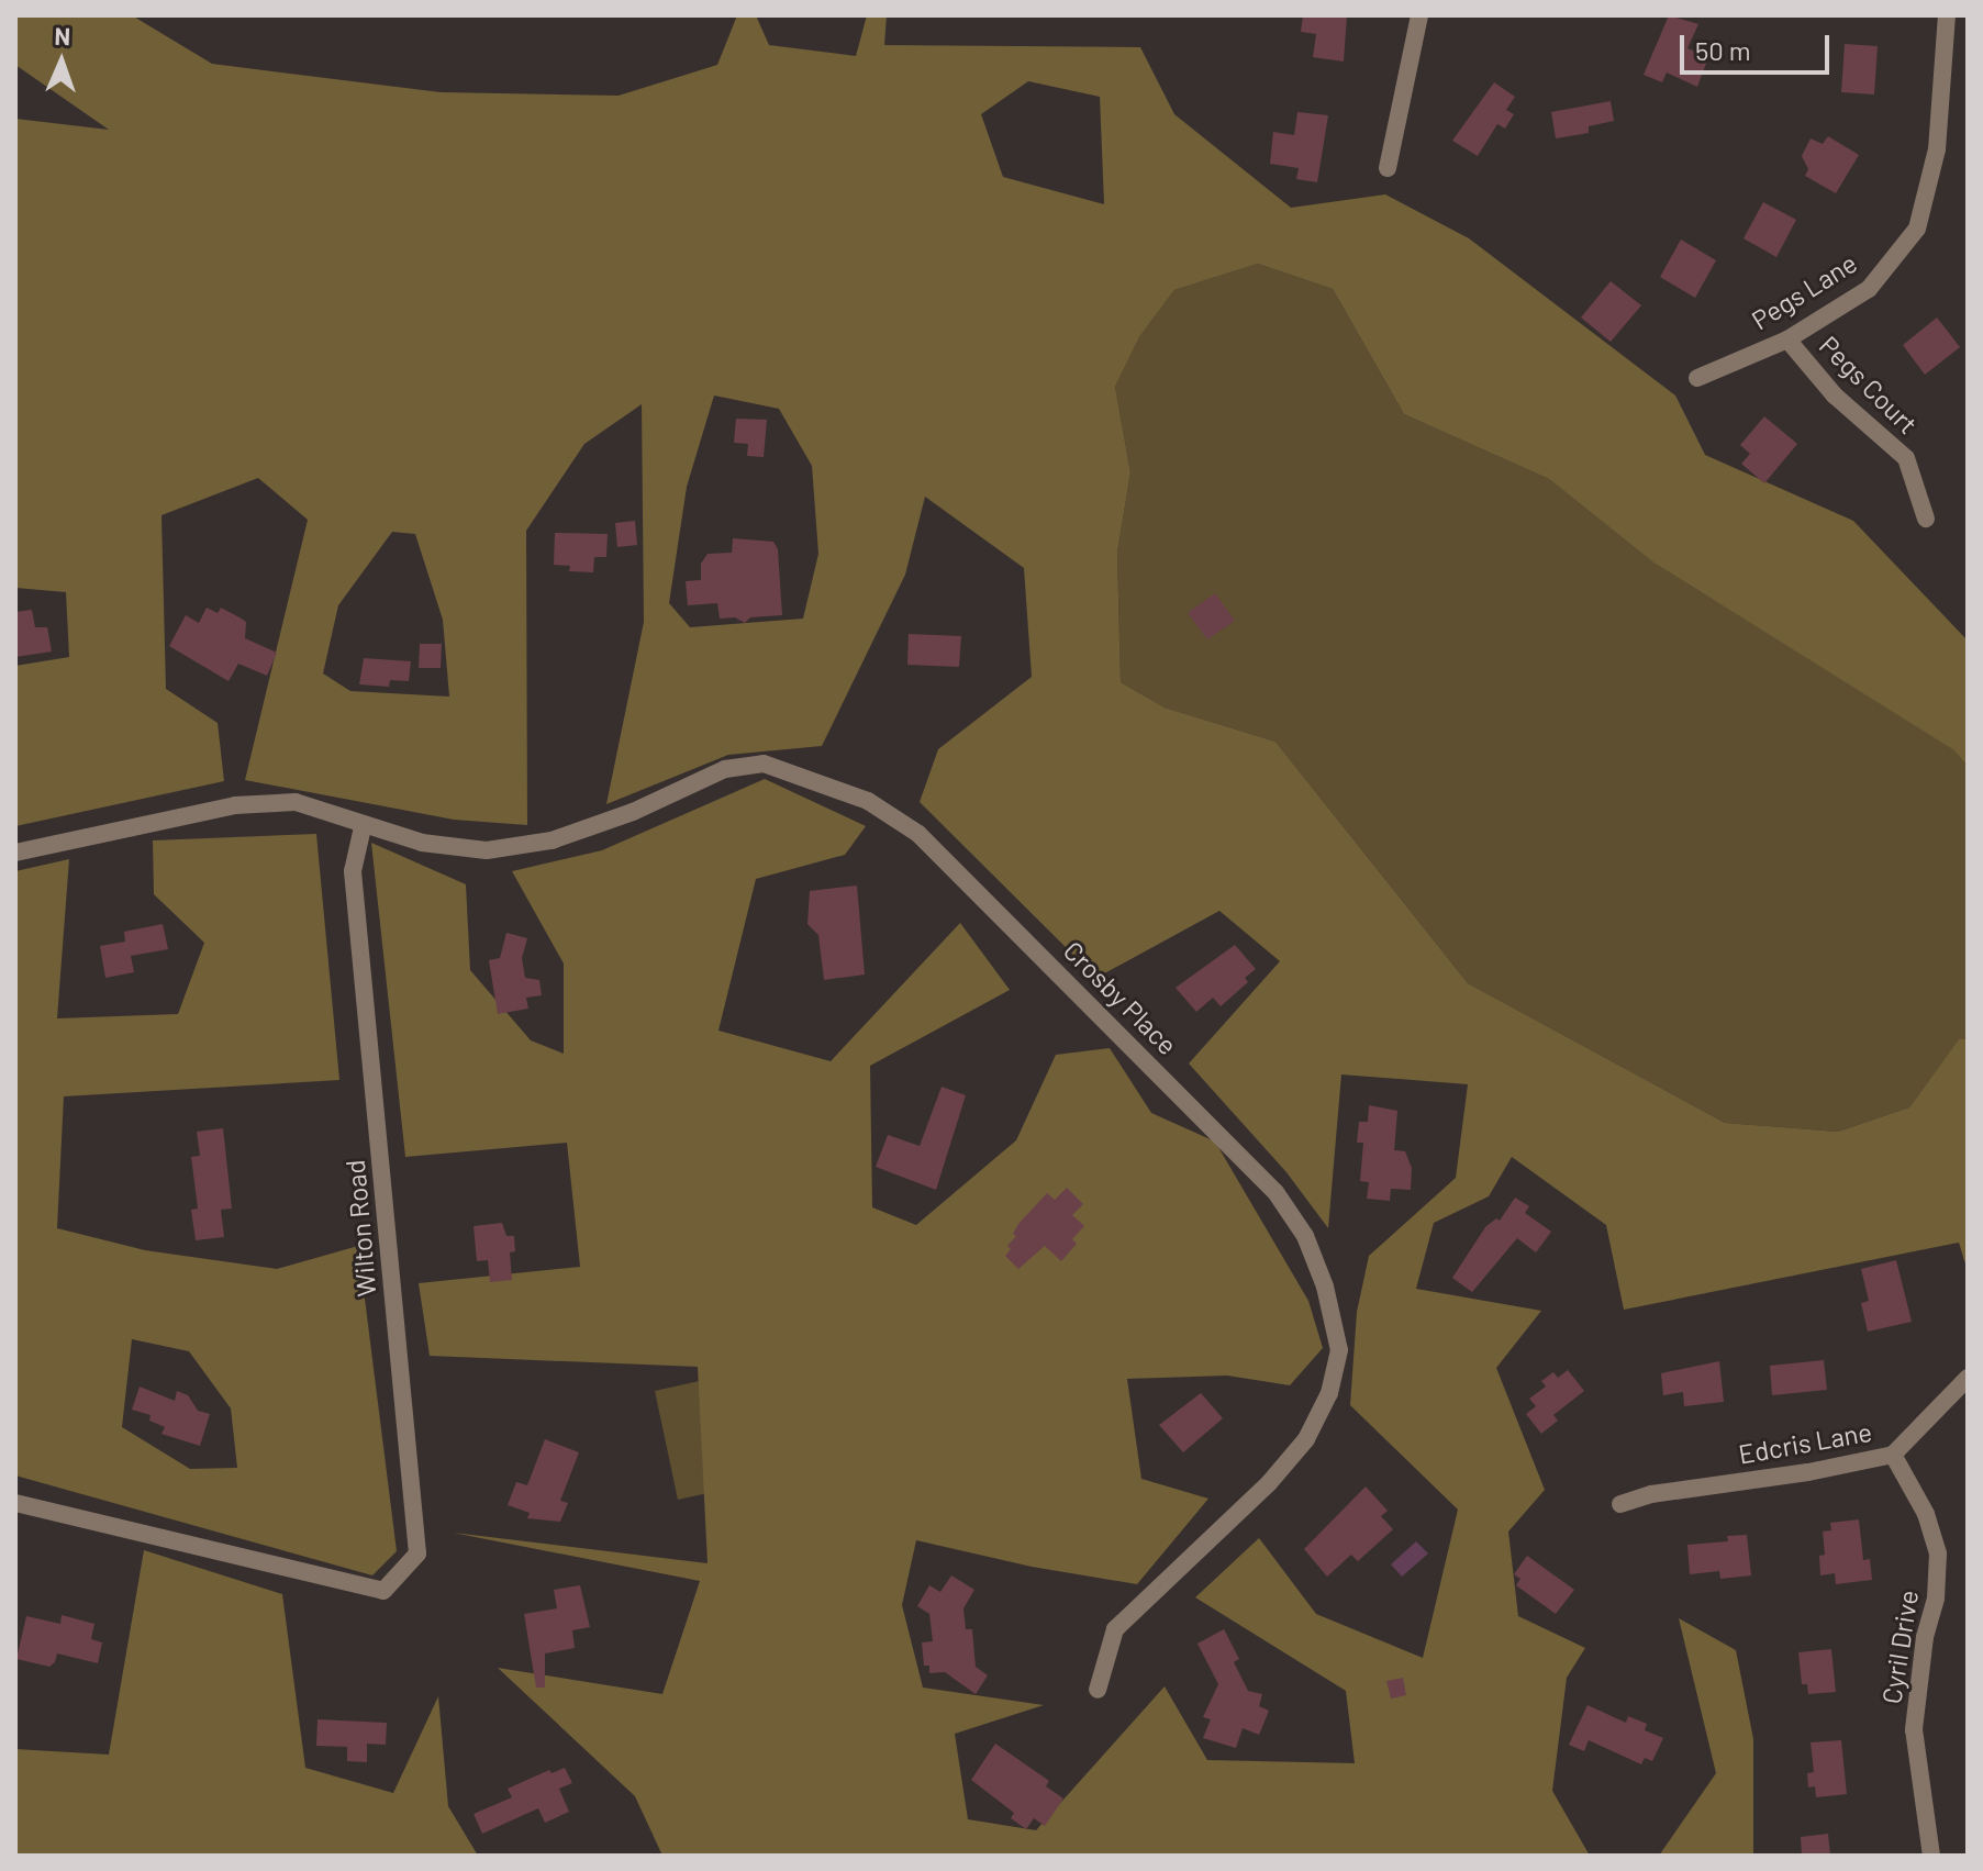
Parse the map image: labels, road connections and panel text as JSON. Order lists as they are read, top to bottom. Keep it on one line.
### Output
{"streets":{"street":["Pegs Lane","Pegs Court","Crosby Place","Wilton Road","Edcris Lane","Cyril Drive"]},"crossings":[["Pegs Lane","Pegs Court"],["Crosby Place","Wilton Road"],["Edcris Lane","Cyril Drive"]],"scale_bar":"50 m","north":"top"}
